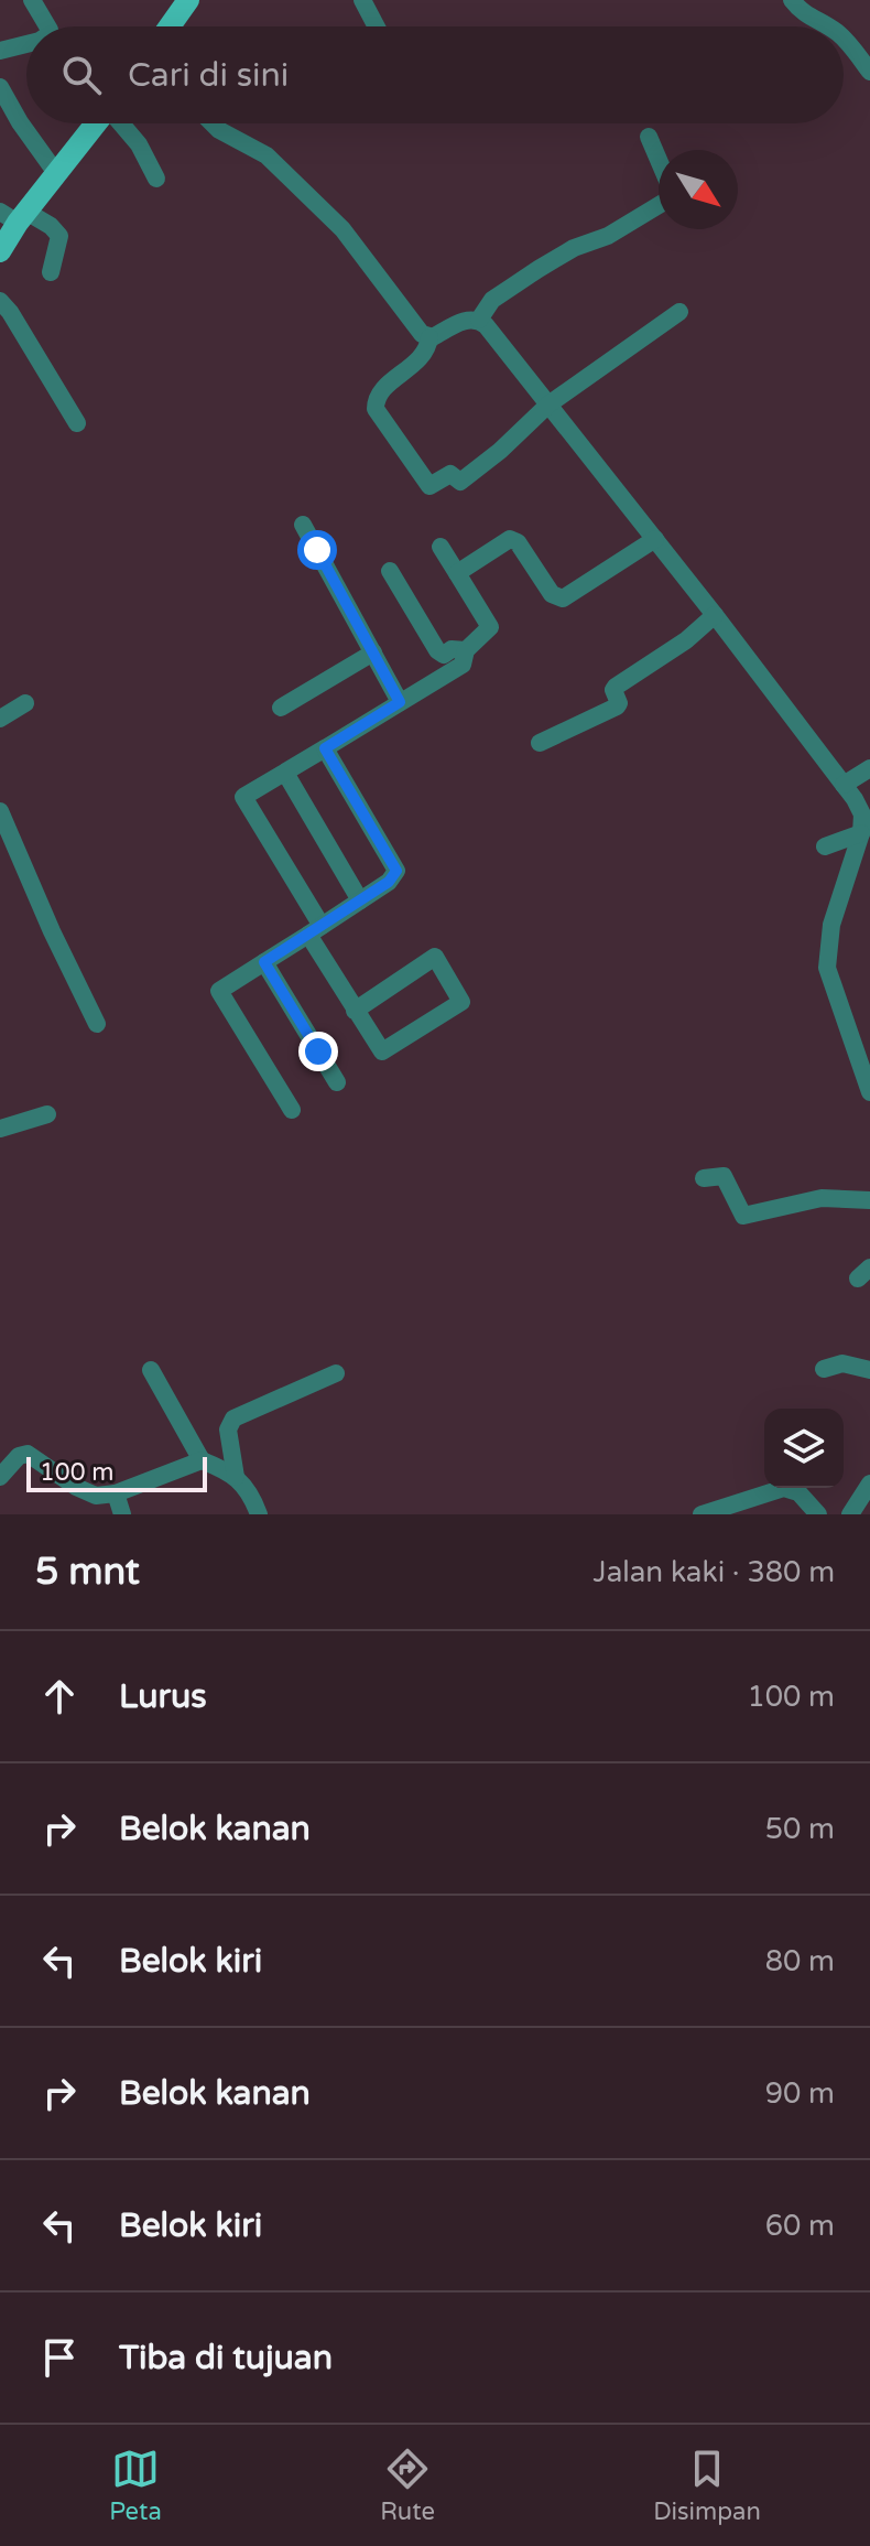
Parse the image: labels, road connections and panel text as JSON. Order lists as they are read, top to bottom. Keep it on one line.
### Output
{"scale_bar":"100 m","north":"bottom right","page":{"search":"Cari di sini","scale":"100 m","heading":["5 mnt","Jalan kaki · 380 m"],"list":[["Lurus","100 m"],["Belok kanan","50 m"],["Belok kiri","80 m"],["Belok kanan","90 m"],["Belok kiri","60 m"],"Tiba di tujuan"],"nav":["Peta","Rute","Disimpan"]}}
